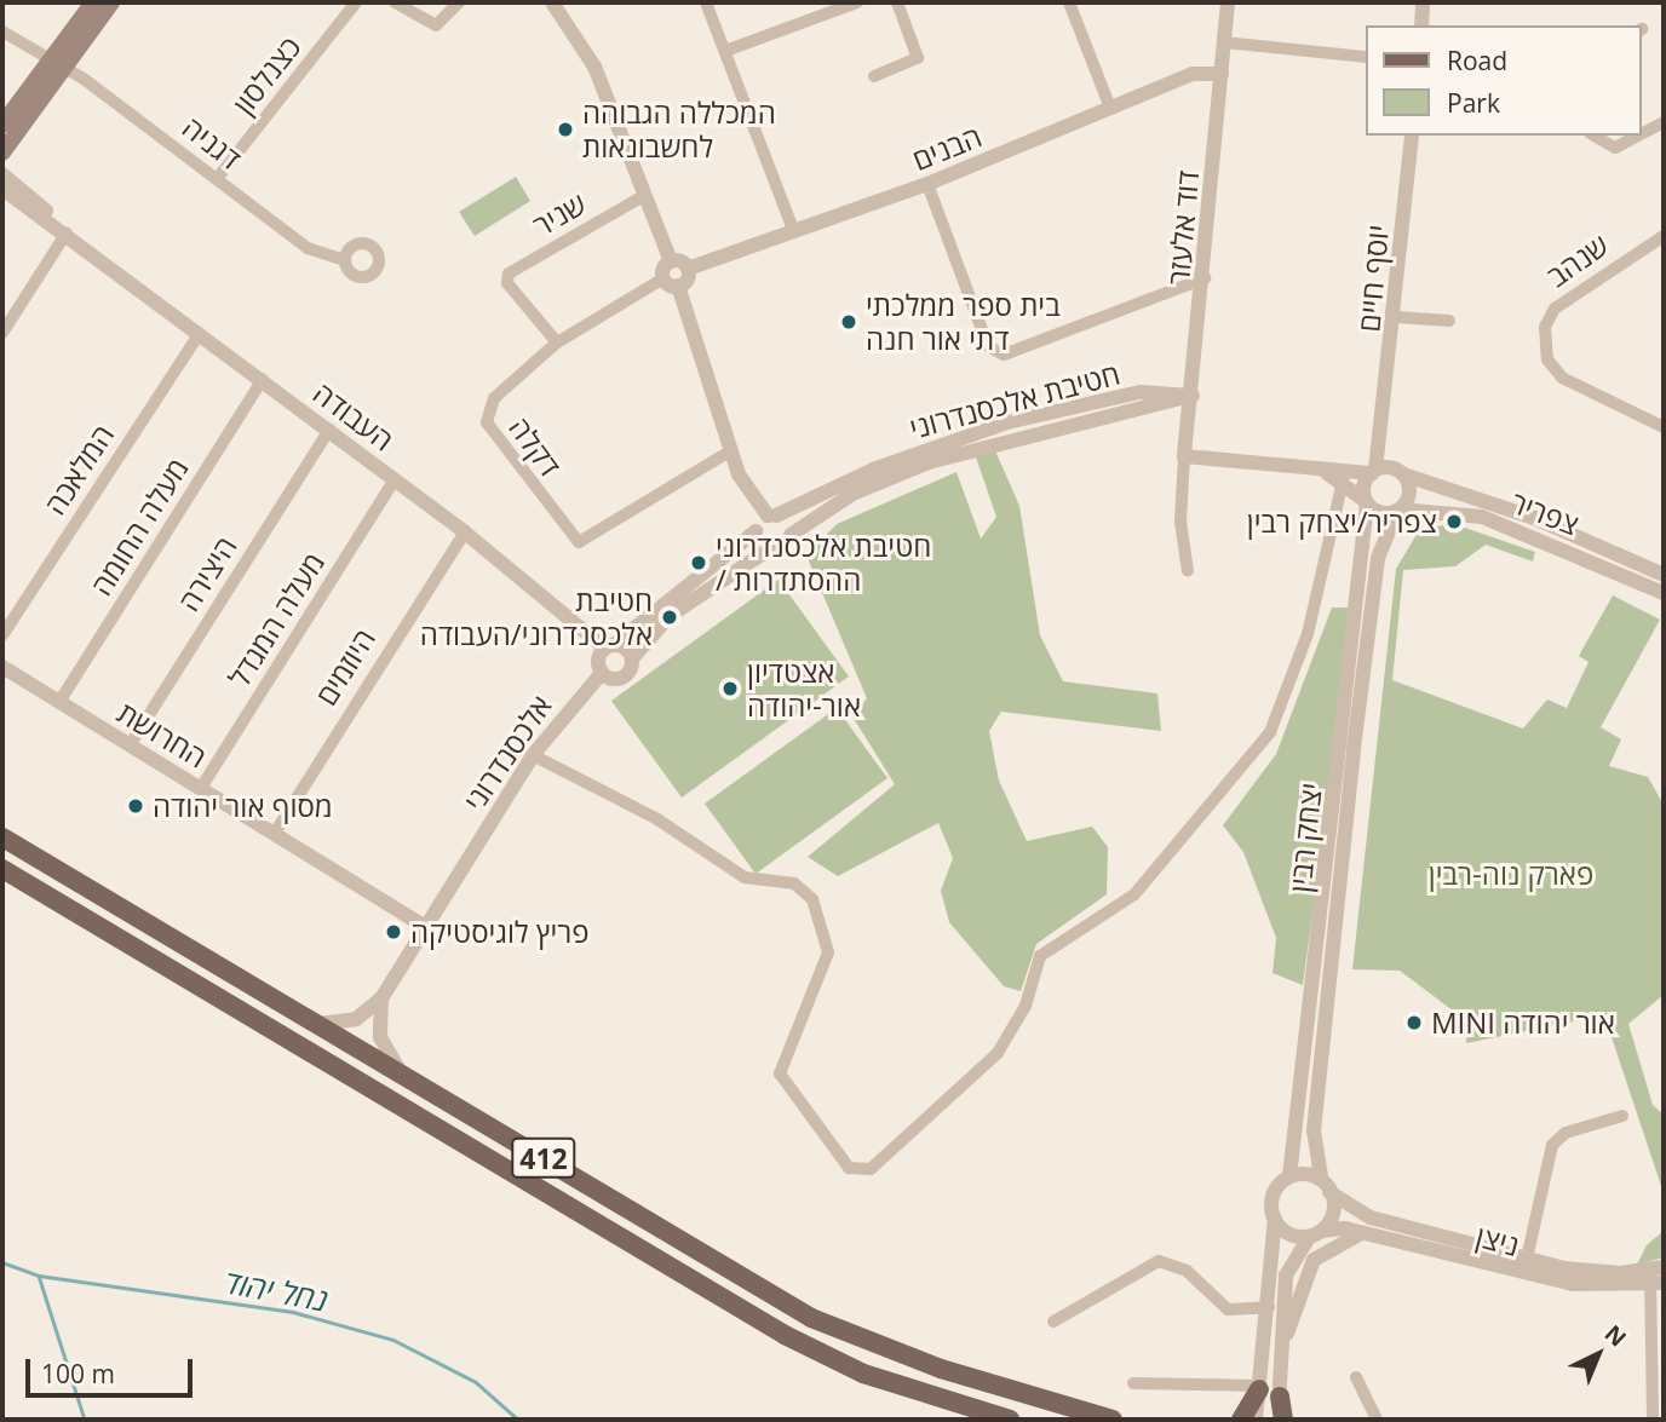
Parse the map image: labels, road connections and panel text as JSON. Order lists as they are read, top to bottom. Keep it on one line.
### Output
{"streets":{"main road":["412"],"street":["כצנלסון","דגניה","הבנים","שניר","דוד אלעזר","שנהב","יוסף חיים","חטיבת אלכסנדרוני","העבודה","דקלה","המלאכה","צפריר","מעלה החומה","היצירה","מעלה המגדל","היוזמים","החרושת","אלכסנדרוני","יצחק רבין","ניצן"]},"crossings":[["כצנלסון","דגניה"],["הבנים","דוד אלעזר"],["שניר","דקלה"],["דוד אלעזר","חטיבת אלכסנדרוני"],["יוסף חיים","צפריר"],["יוסף חיים","יצחק רבין"],["חטיבת אלכסנדרוני","העבודה"],["העבודה","המלאכה"],["העבודה","מעלה החומה"],["העבודה","היצירה"],["העבודה","מעלה המגדל"],["העבודה","היוזמים"],["צפריר","יצחק רבין"],["מעלה החומה","החרושת"],["היצירה","החרושת"],["מעלה המגדל","החרושת"],["היוזמים","החרושת"],["החרושת","אלכסנדרוני"],["יצחק רבין","ניצן"]],"water":["נחל יהוד"],"parks":["פארק נוה-רבין"],"places":["המכללה הגבוהה לחשבונאות","בית ספר ממלכתי דתי אור חנה","צפריר/יצחק רבין","חטיבת אלכסנדרוני / ההסתדרות","חטיבת אלכסנדרוני/העבודה","אצטדיון אור-יהודה","מסוף אור יהודה","פריץ לוגיסטיקה","MINI אור יהודה"],"legend":["Road","Park"],"scale_bar":"100 m","north":"top right"}
